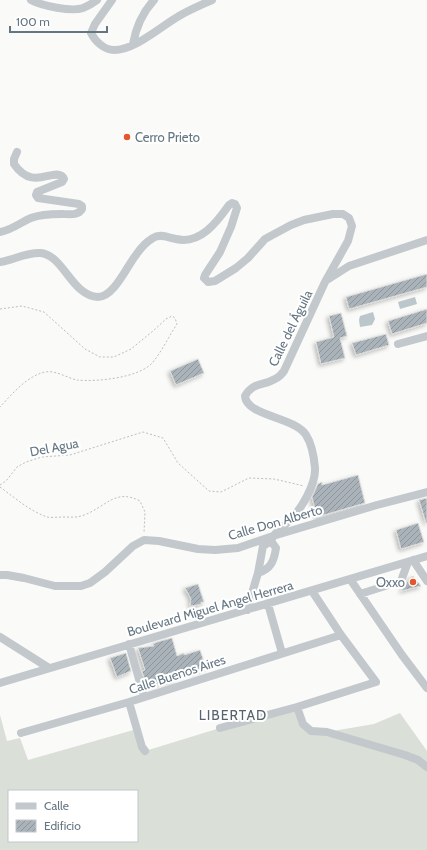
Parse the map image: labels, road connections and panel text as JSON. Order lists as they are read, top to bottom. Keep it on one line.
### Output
{"streets":{"street":["Calle del Águila","Calle Don Alberto","Boulevard Miguel Angel Herrera","Calle Buenos Aires"],"path":["Del Agua"]},"crossings":[["Calle del Águila","Del Agua"],["Calle del Águila","Calle Don Alberto"],["Calle del Águila","Boulevard Miguel Angel Herrera"]],"districts":["LIBERTAD"],"places":["Cerro Prieto","Oxxo"],"legend":["Calle","Edificio"],"scale_bar":"100 m"}
